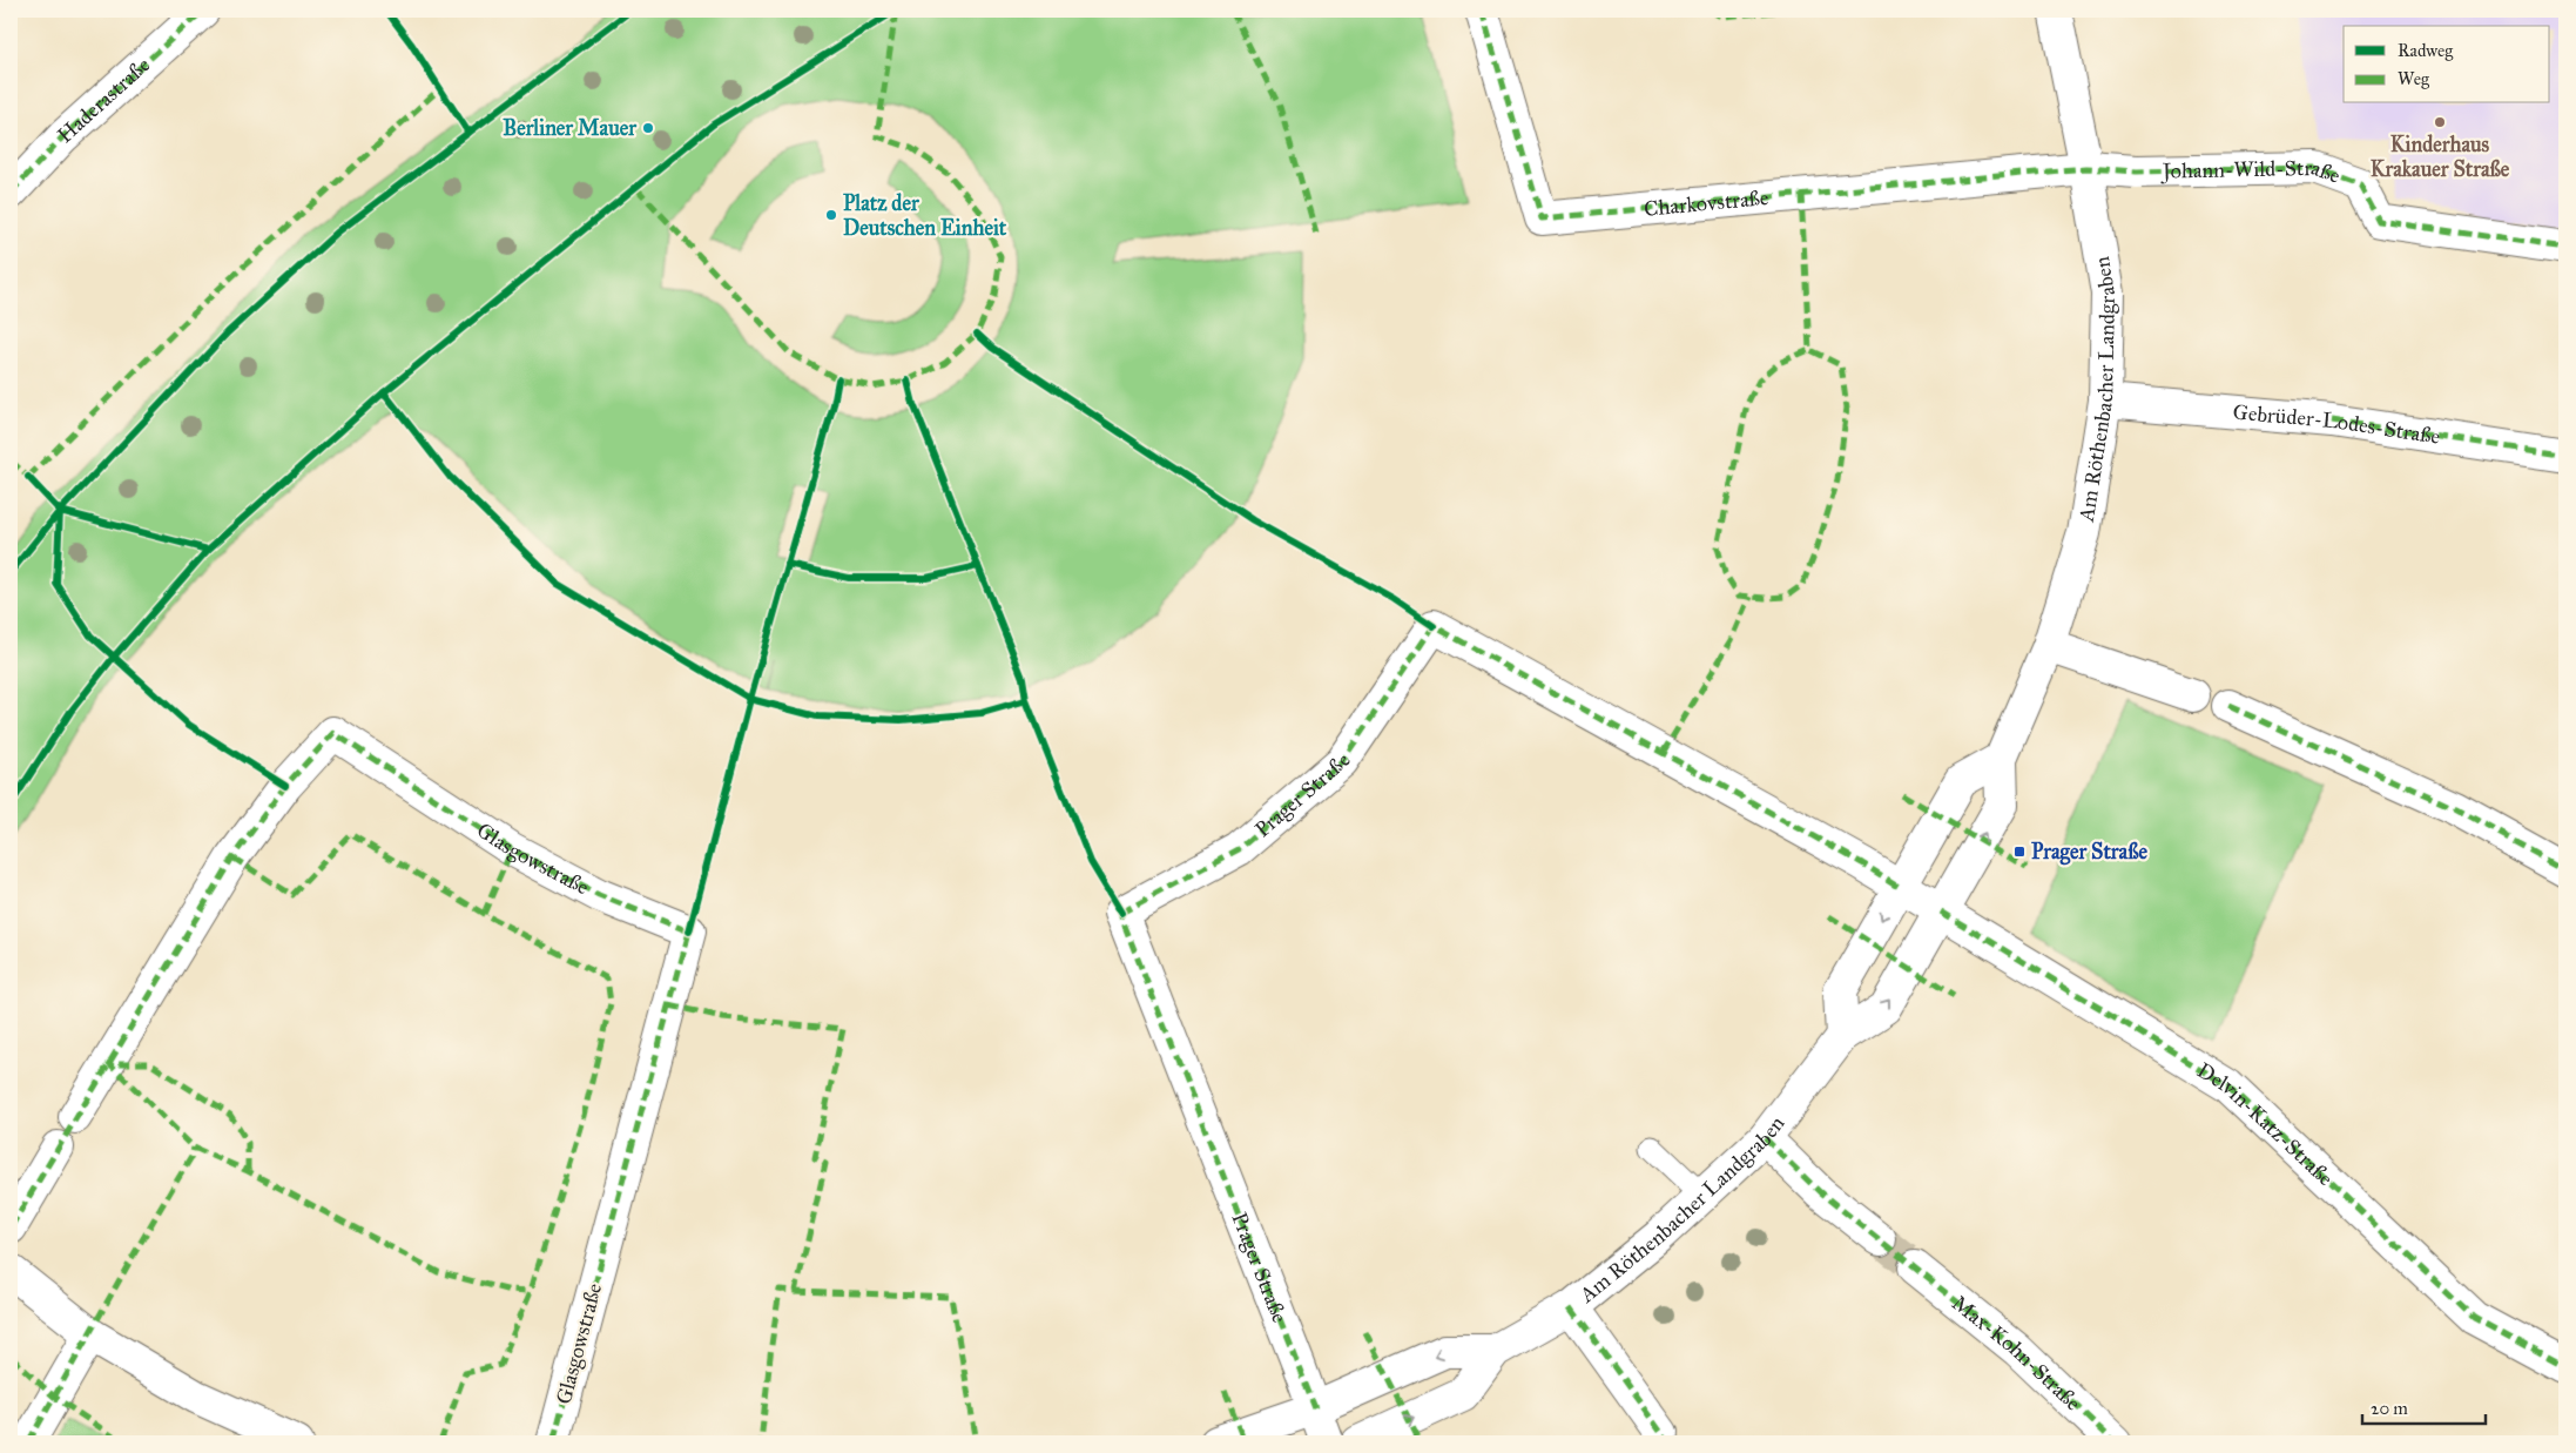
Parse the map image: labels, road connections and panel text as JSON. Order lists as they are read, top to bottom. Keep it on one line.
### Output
{"streets":{"street":["Haderastraße","Johann-Wild-Straße","Charkovstraße","Am Röthenbacher Landgraben","Gebrüder-Lodes-Straße","Prager Straße","Glasgowstraße","Delvin-Katz-Straße","Max-Kohn-Straße"]},"crossings":[["Johann-Wild-Straße","Charkovstraße"],["Johann-Wild-Straße","Am Röthenbacher Landgraben"],["Charkovstraße","Am Röthenbacher Landgraben"],["Am Röthenbacher Landgraben","Gebrüder-Lodes-Straße"],["Am Röthenbacher Landgraben","Prager Straße"],["Am Röthenbacher Landgraben","Delvin-Katz-Straße"],["Prager Straße","Delvin-Katz-Straße"]],"places":{"other":["Kinderhaus Krakauer Straße","Berliner Mauer","Platz der Deutschen Einheit"],"transit":["Prager Straße"]},"legend":["Radweg","Weg"],"scale_bar":"20 m"}
